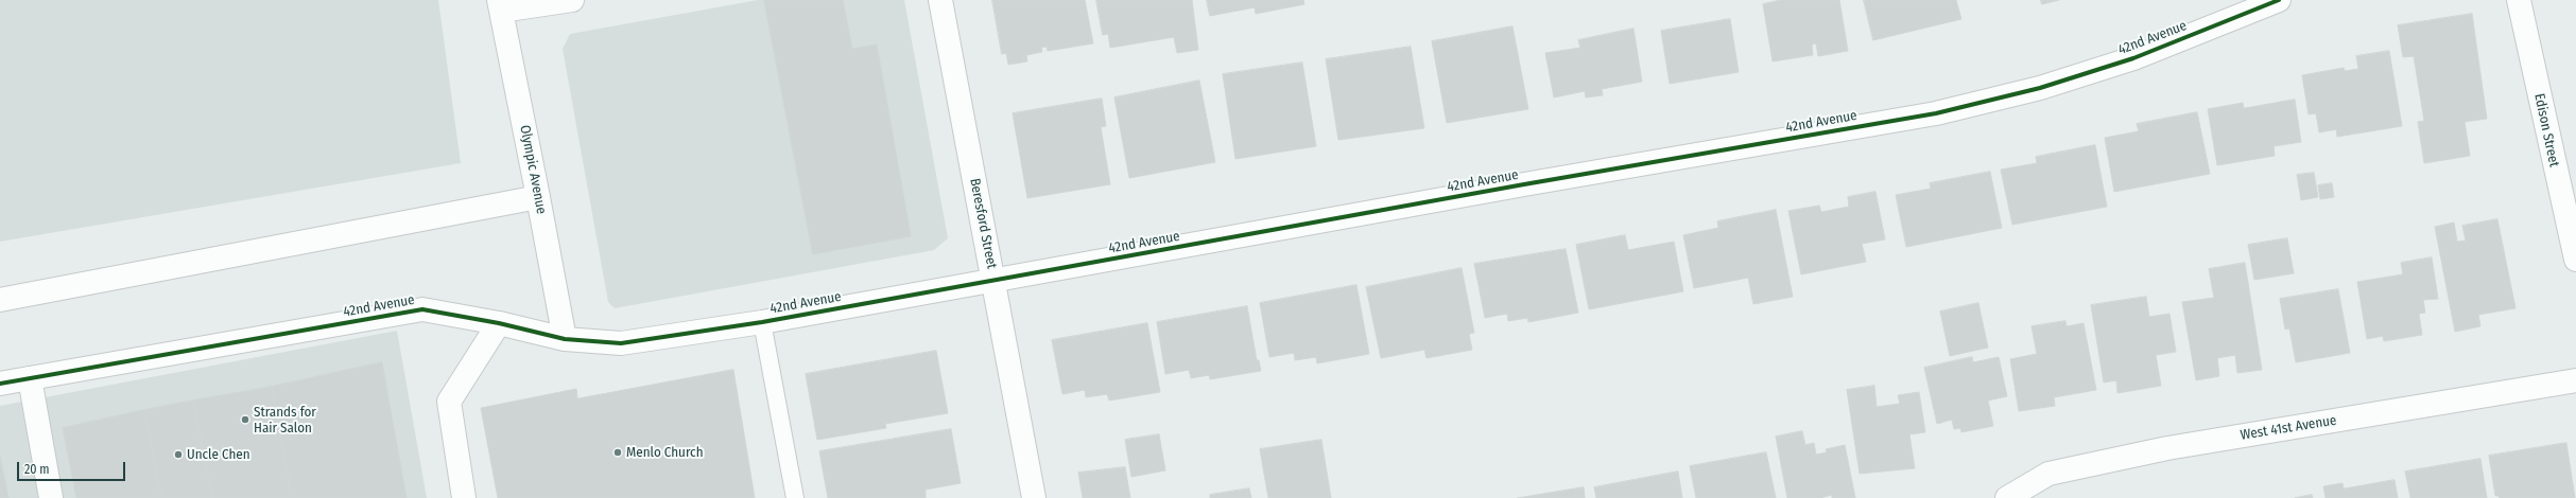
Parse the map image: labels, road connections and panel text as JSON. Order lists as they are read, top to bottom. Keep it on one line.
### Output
{"streets":{"street":["42nd Avenue","Edison Street","Olympic Avenue","Beresford Street","West 41st Avenue"]},"crossings":[["42nd Avenue","Olympic Avenue"],["42nd Avenue","Beresford Street"]],"places":["Strands for Hair Salon","Menlo Church","Uncle Chen"],"scale_bar":"20 m"}
